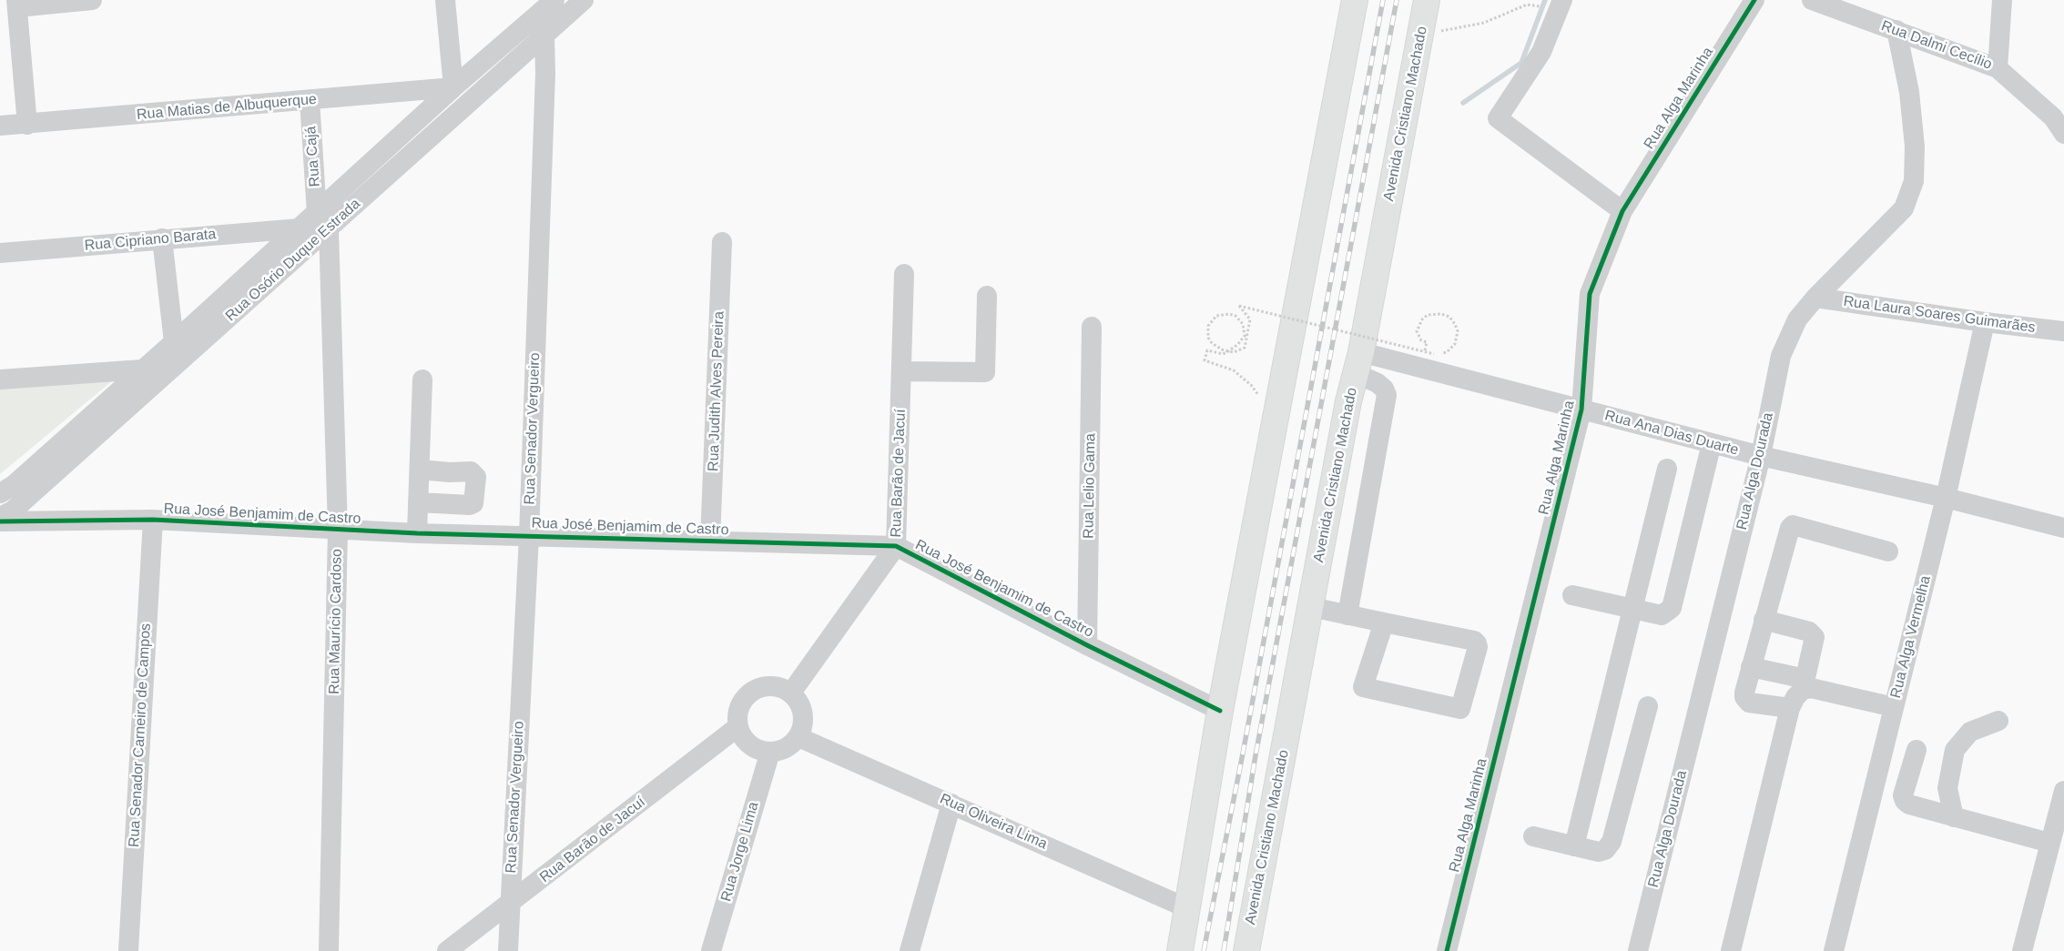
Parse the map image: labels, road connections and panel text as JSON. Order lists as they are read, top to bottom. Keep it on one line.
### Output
{"streets":{"highway":["Avenida Cristiano Machado"],"street":["Rua Dalmi Cecílio","Rua Alga Marinha","Rua Matias de Albuquerque","Rua Cajá","Rua Cipriano Barata","Rua Osório Duque Estrada","Rua Laura Soares Guimarães","Rua Judith Alves Pereira","Rua Senador Vergueiro","Rua Ana Dias Duarte","Rua Alga Dourada","Rua Barão de Jacuí","Rua Lelio Gama","Rua José Benjamim de Castro","Rua Maurício Cardoso","Rua Alga Vermelha","Rua Senador Carneiro de Campos","Rua Oliveira Lima","Rua Jorge Lima"]},"crossings":[["Rua Dalmi Cecílio","Rua Alga Dourada"],["Rua Alga Marinha","Rua Ana Dias Duarte"],["Rua Matias de Albuquerque","Rua Cajá"],["Rua Matias de Albuquerque","Rua Osório Duque Estrada"],["Avenida Cristiano Machado","Rua Ana Dias Duarte"],["Rua Cajá","Rua Cipriano Barata"],["Rua Cajá","Rua Osório Duque Estrada"],["Rua Cajá","Rua Maurício Cardoso"],["Rua Cipriano Barata","Rua Osório Duque Estrada"],["Rua Cipriano Barata","Rua Maurício Cardoso"],["Rua Osório Duque Estrada","Rua Senador Vergueiro"],["Rua Osório Duque Estrada","Rua Maurício Cardoso"],["Rua Laura Soares Guimarães","Rua Alga Dourada"],["Rua Laura Soares Guimarães","Rua Alga Vermelha"],["Rua Judith Alves Pereira","Rua José Benjamim de Castro"],["Rua Senador Vergueiro","Rua Barão de Jacuí"],["Rua Senador Vergueiro","Rua José Benjamim de Castro"],["Rua Ana Dias Duarte","Rua Alga Dourada"],["Rua Ana Dias Duarte","Rua Alga Vermelha"],["Rua Barão de Jacuí","Rua José Benjamim de Castro"],["Rua Barão de Jacuí","Rua Oliveira Lima"],["Rua Barão de Jacuí","Rua Jorge Lima"],["Rua Lelio Gama","Rua José Benjamim de Castro"],["Rua José Benjamim de Castro","Rua Maurício Cardoso"],["Rua José Benjamim de Castro","Rua Senador Carneiro de Campos"],["Rua Oliveira Lima","Rua Jorge Lima"]]}
